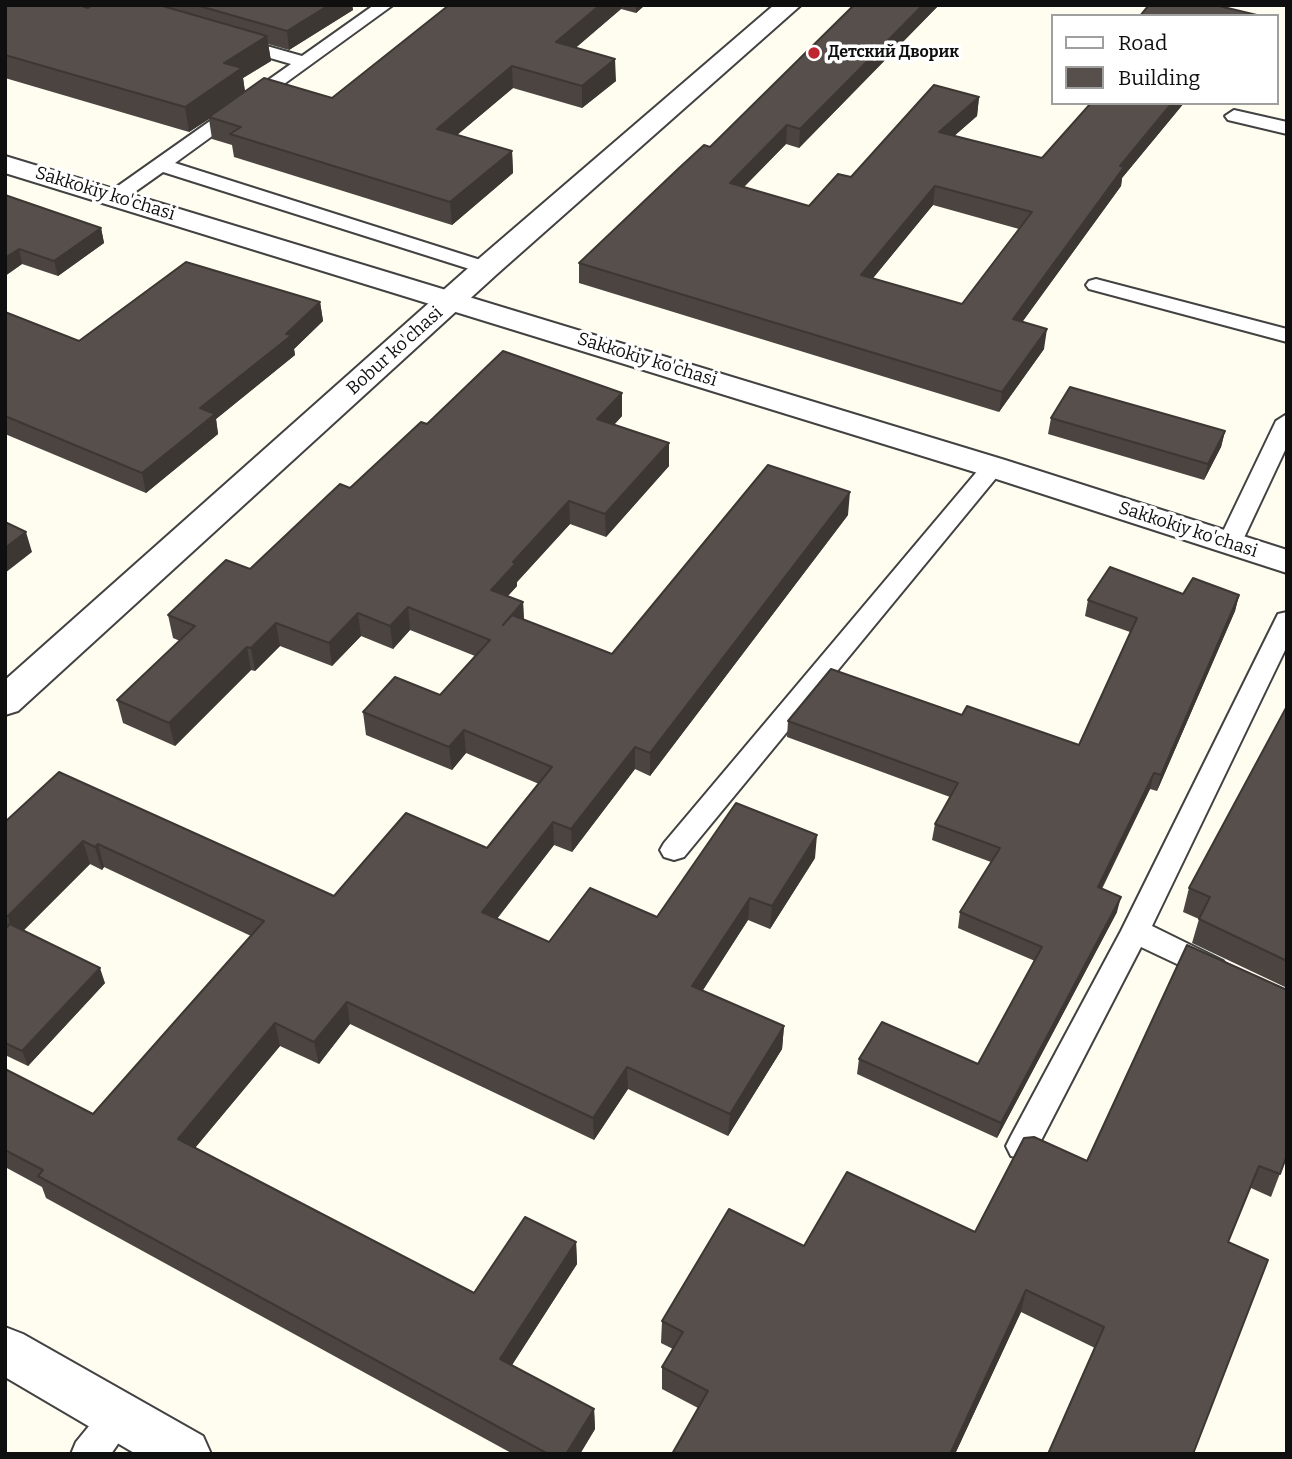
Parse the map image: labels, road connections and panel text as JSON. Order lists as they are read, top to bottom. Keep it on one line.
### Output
{"streets":{"street":["Sakkokiy ko'chasi","Bobur ko'chasi"]},"crossings":[["Sakkokiy ko'chasi","Bobur ko'chasi"]],"places":["Детский Дворик"],"legend":["Road","Building"]}
